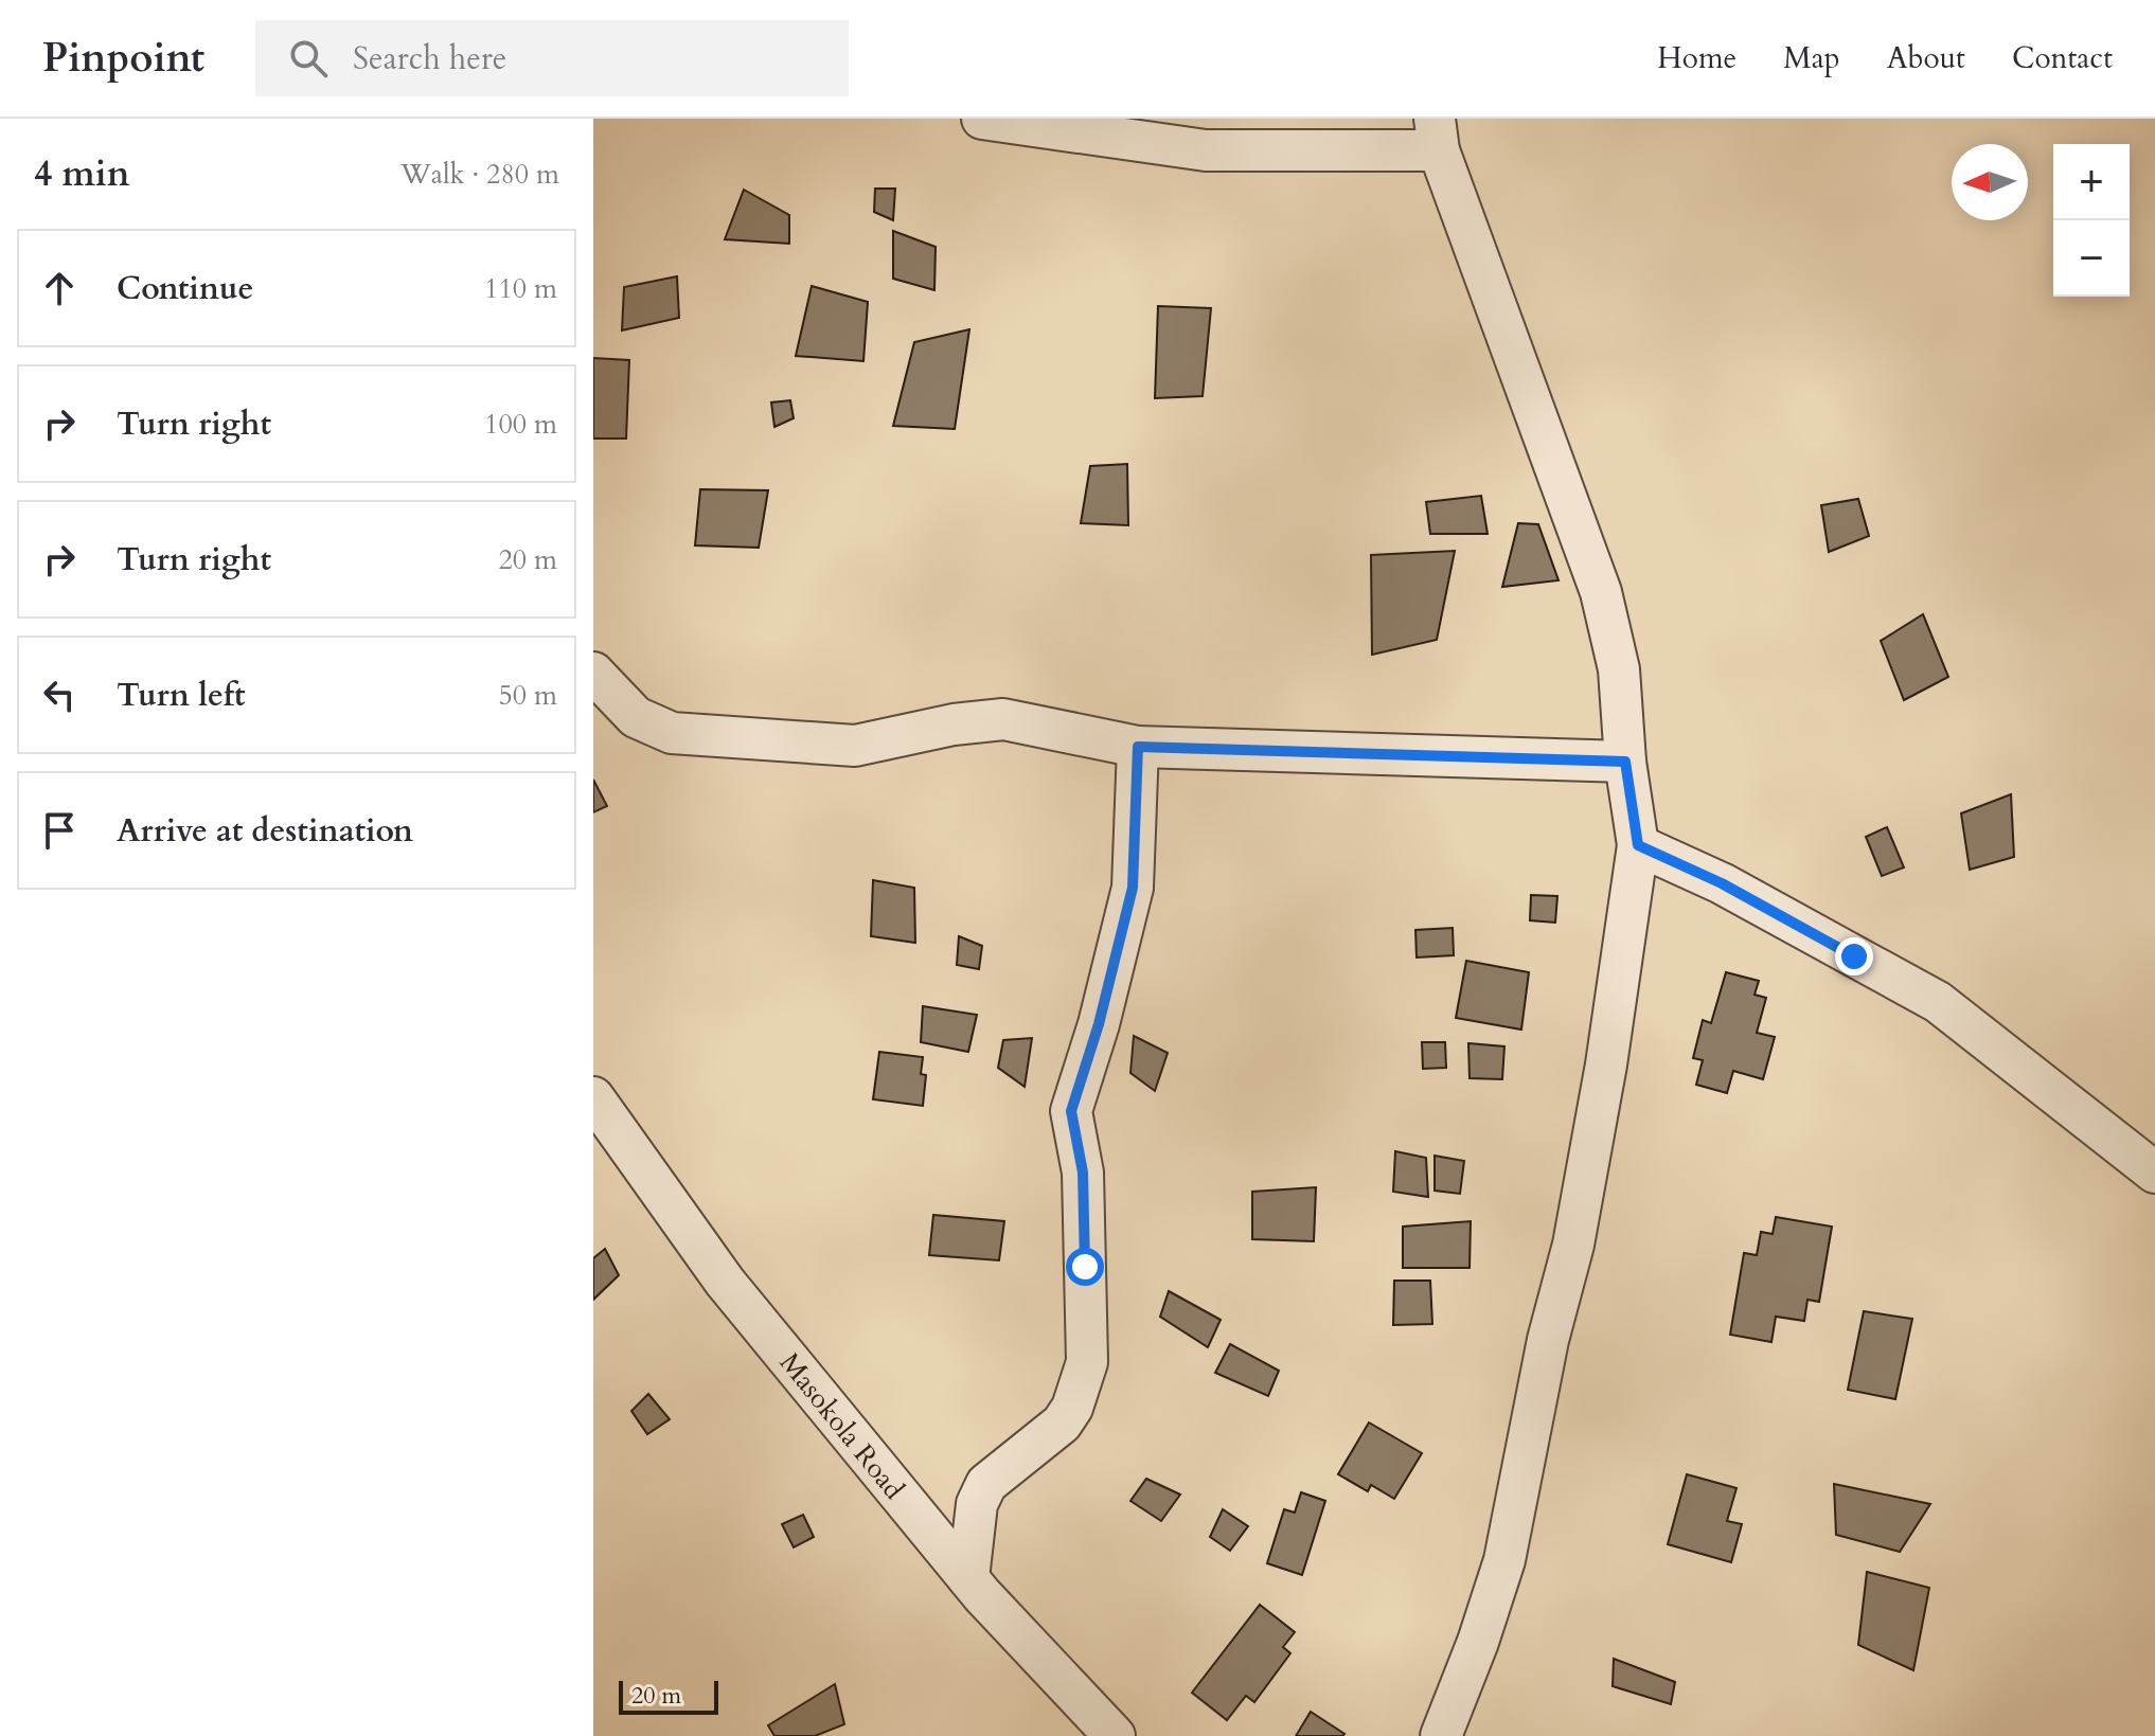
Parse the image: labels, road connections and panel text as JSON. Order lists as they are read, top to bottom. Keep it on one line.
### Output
{"streets":{"street":["Masokola Road"]},"scale_bar":"20 m","north":"left","page":{"header":"Pinpoint","search":"Search here","nav":["Home","Map","About","Contact"],"heading":["4 min","Walk · 280 m"],"map_buttons":["+","−"],"list":[["Continue","110 m"],["Turn right","100 m"],["Turn right","20 m"],["Turn left","50 m"],"Arrive at destination"],"scale":"20 m"}}
